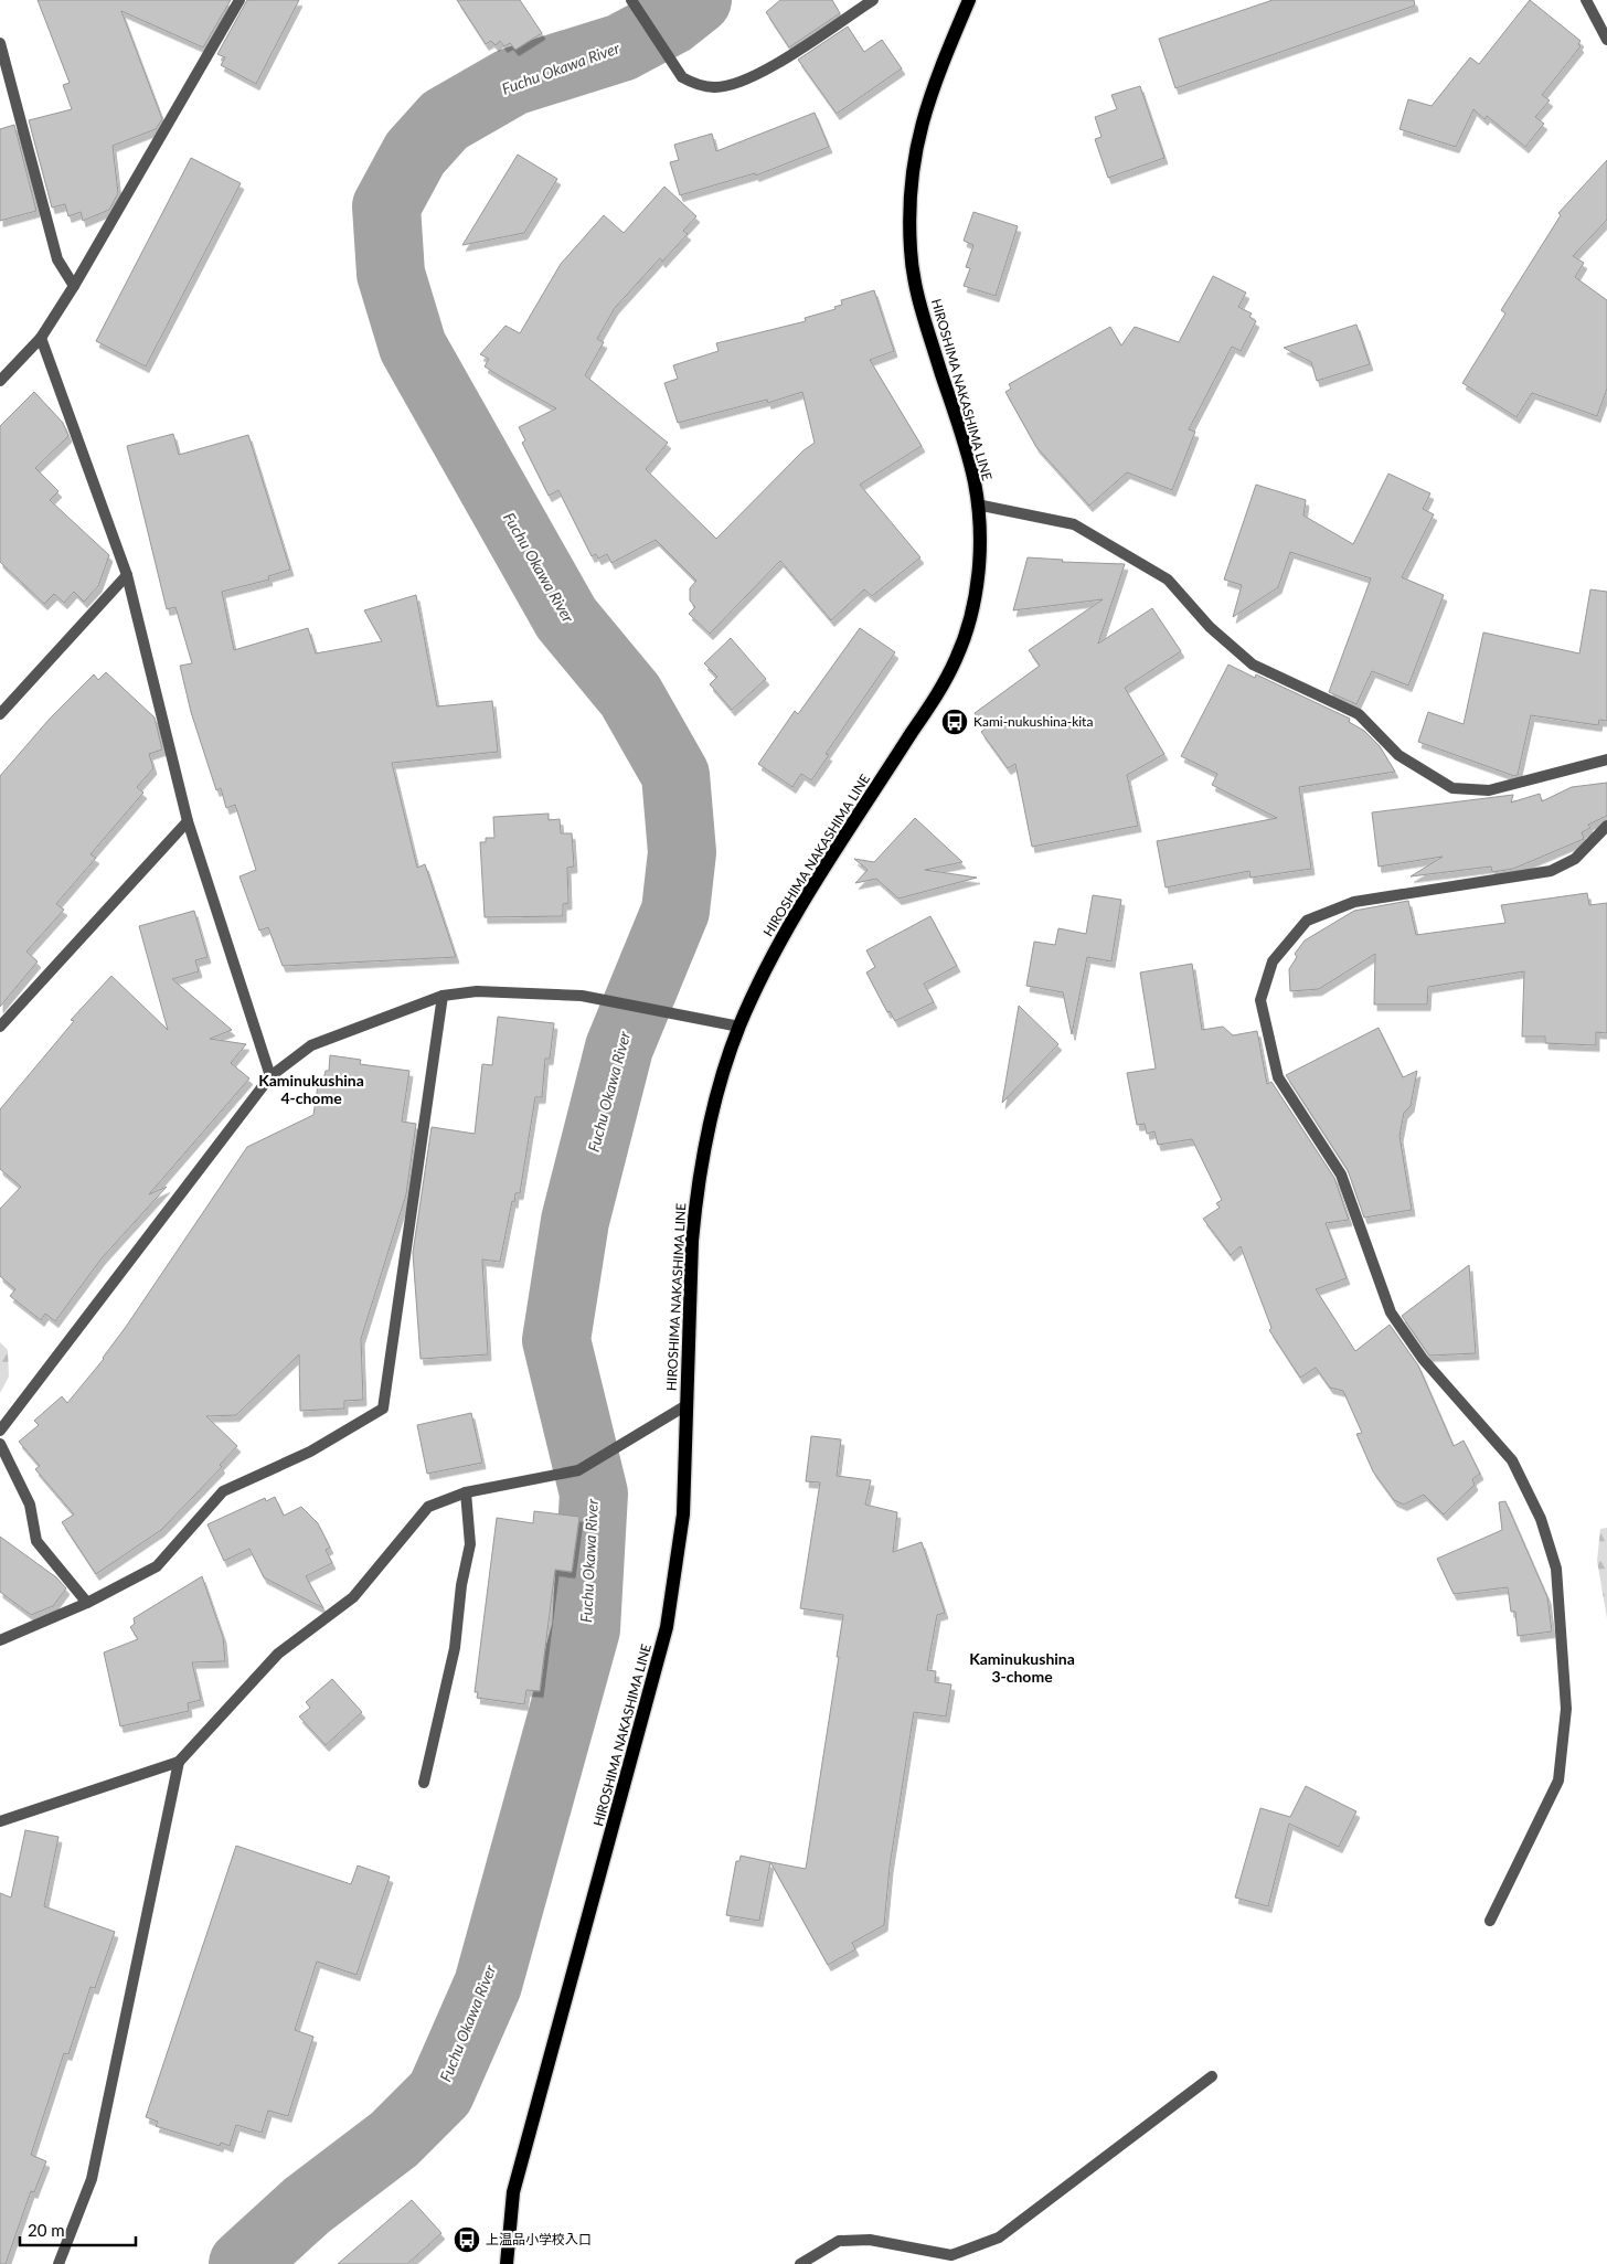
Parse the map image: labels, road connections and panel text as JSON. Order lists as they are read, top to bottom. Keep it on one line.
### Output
{"streets":{"main road":["HIROSHIMA NAKASHIMA LINE"]},"districts":["Kaminukushina 4-chome","Kaminukushina 3-chome"],"water":["Fuchu Okawa River"],"places":{"bus stop":["Kami-nukushina-kita","上温品小学校入口"]},"scale_bar":"20 m"}
